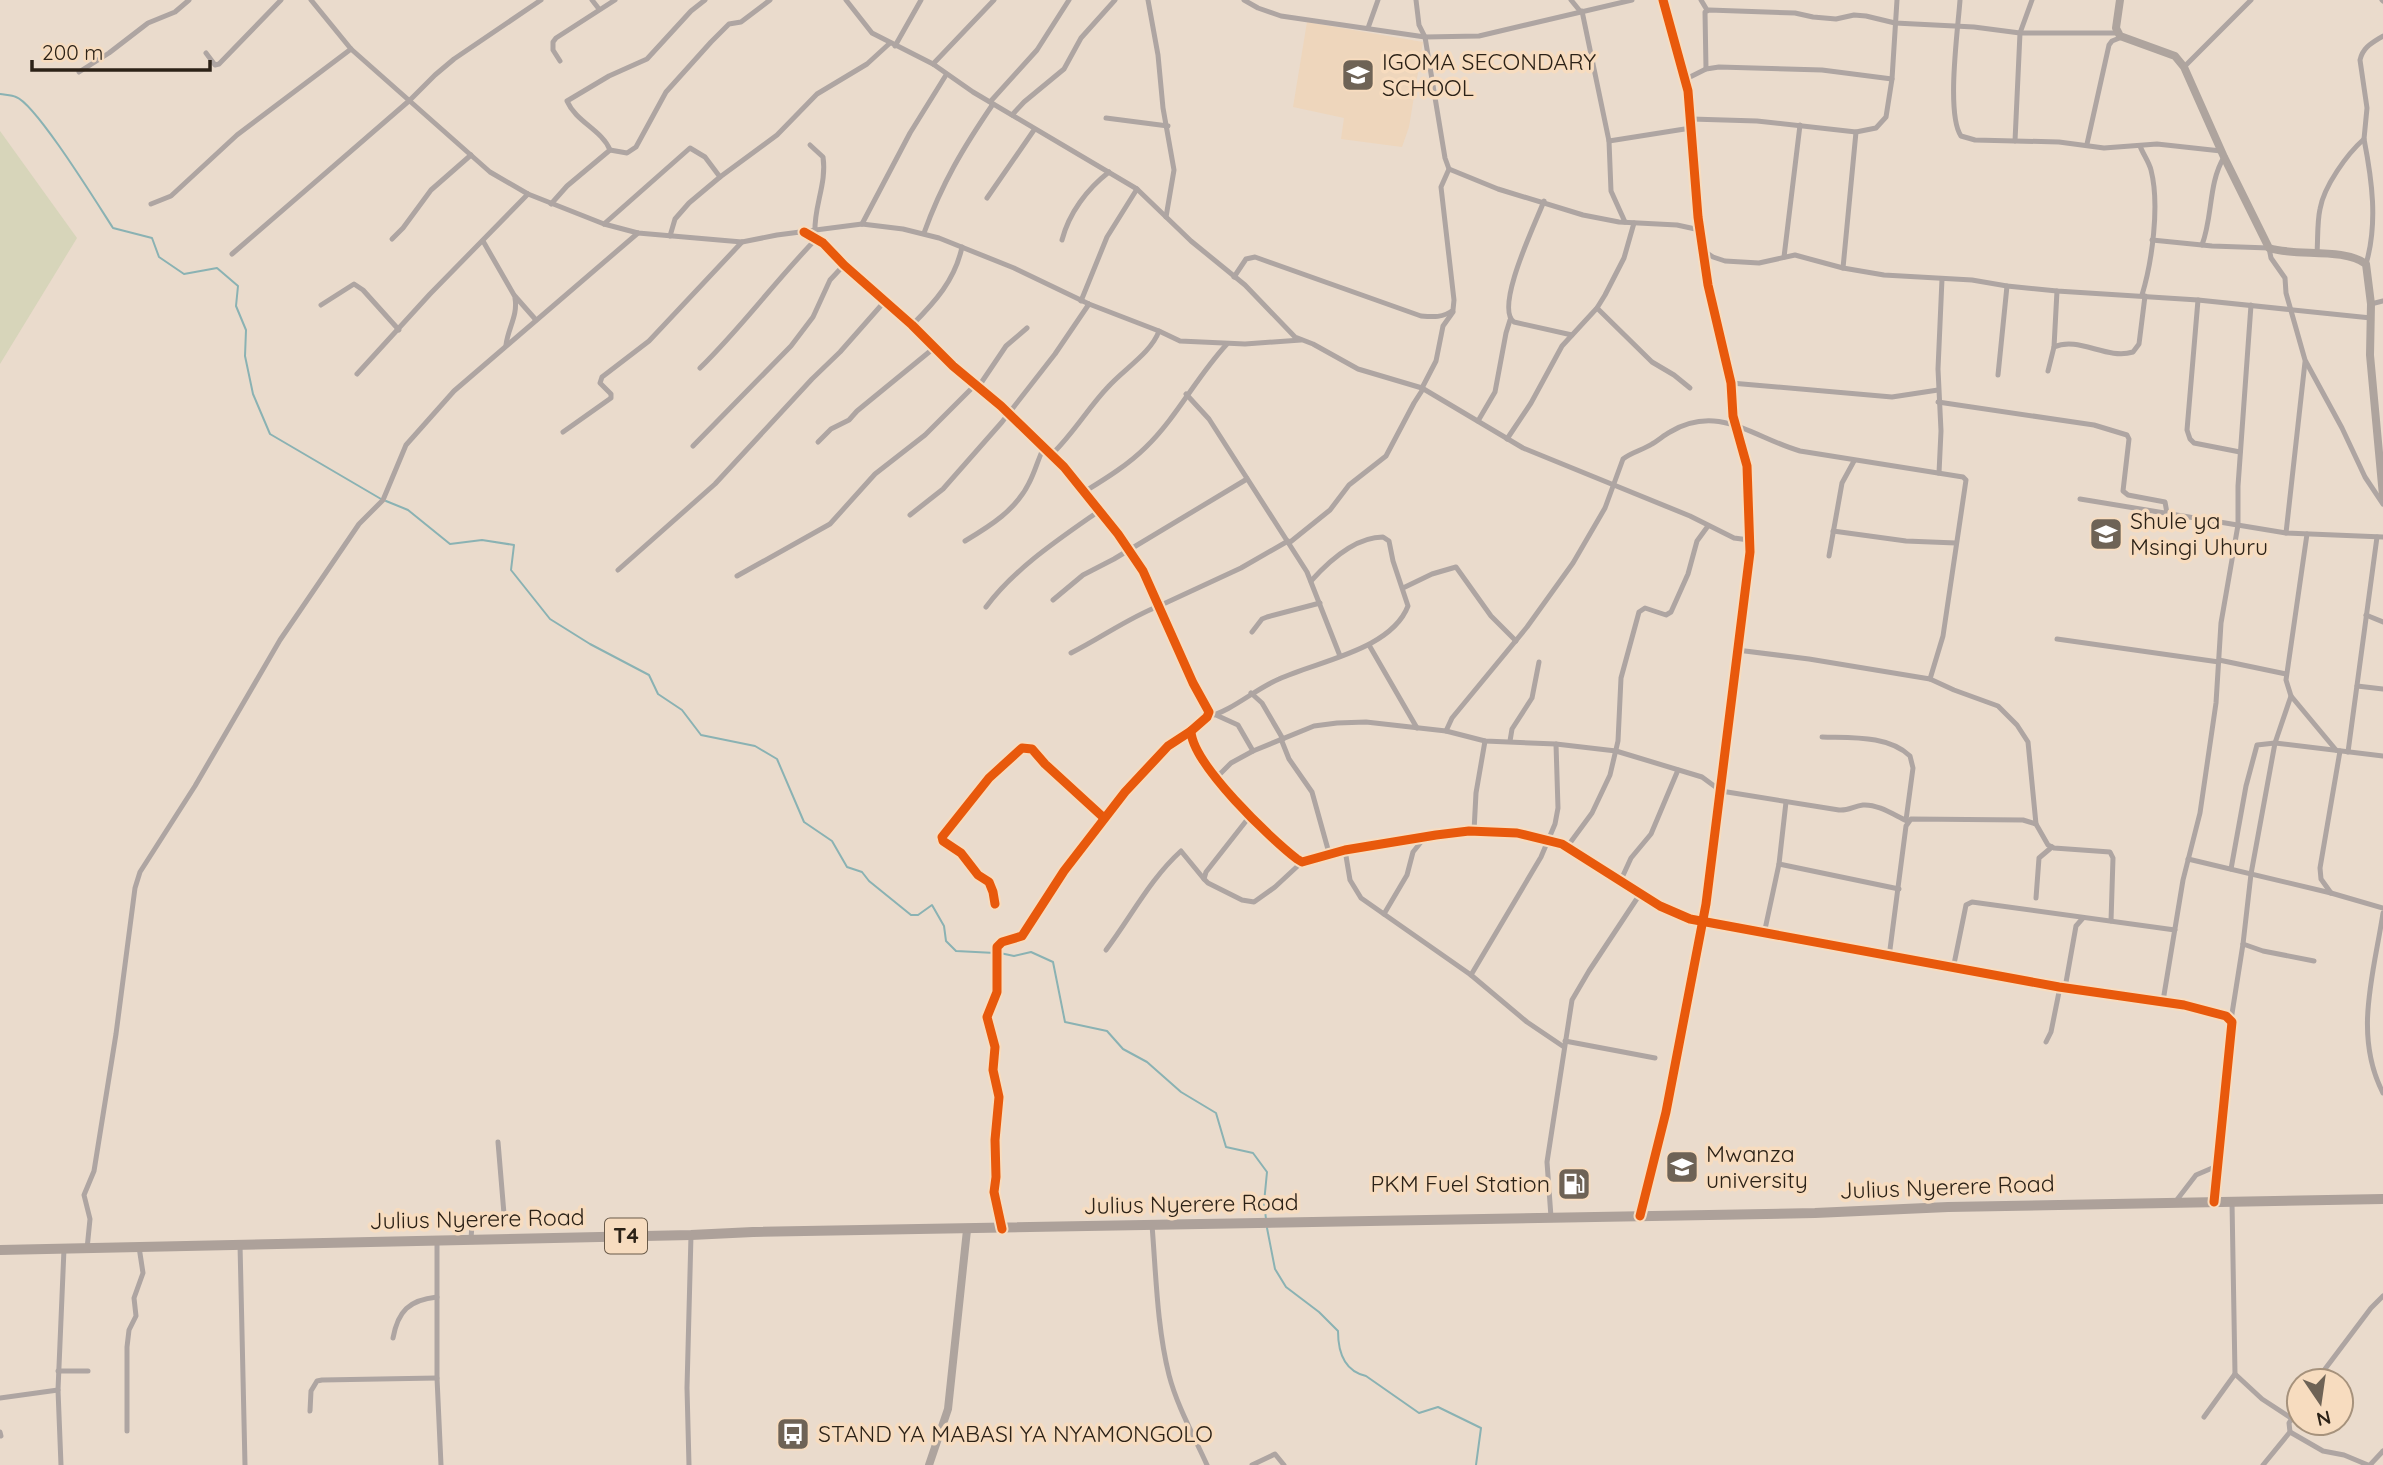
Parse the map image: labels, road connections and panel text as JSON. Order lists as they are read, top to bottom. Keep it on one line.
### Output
{"streets":{"highway":["Julius Nyerere Road","T4"]},"places":{"school or university":["IGOMA SECONDARY SCHOOL","Shule ya Msingi Uhuru","Mwanza university"],"fuel station":["PKM Fuel Station"],"bus stop":["STAND YA MABASI YA NYAMONGOLO"]},"scale_bar":"200 m","north":"bottom"}
